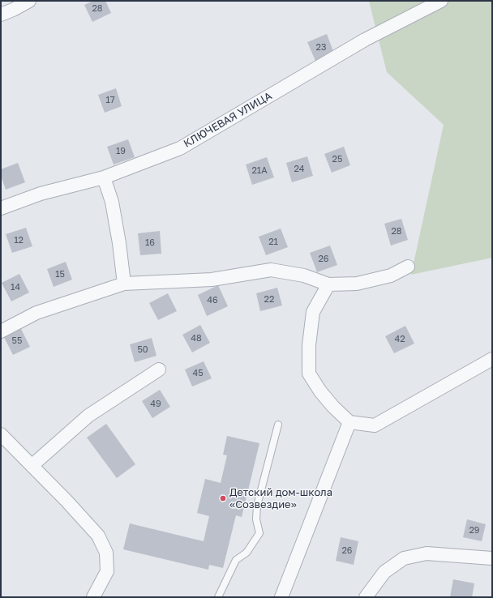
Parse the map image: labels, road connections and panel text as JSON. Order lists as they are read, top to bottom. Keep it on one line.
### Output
{"streets":{"street":["КЛЮЧЕВАЯ УЛИЦА"]},"places":["Детский дом-школа «Созвездие»"],"house_numbers":["28","23","17","19","25","24","21А","28","12","21","16","26","15","14","22","46","48","42","55","50","45","49","29","26"]}
